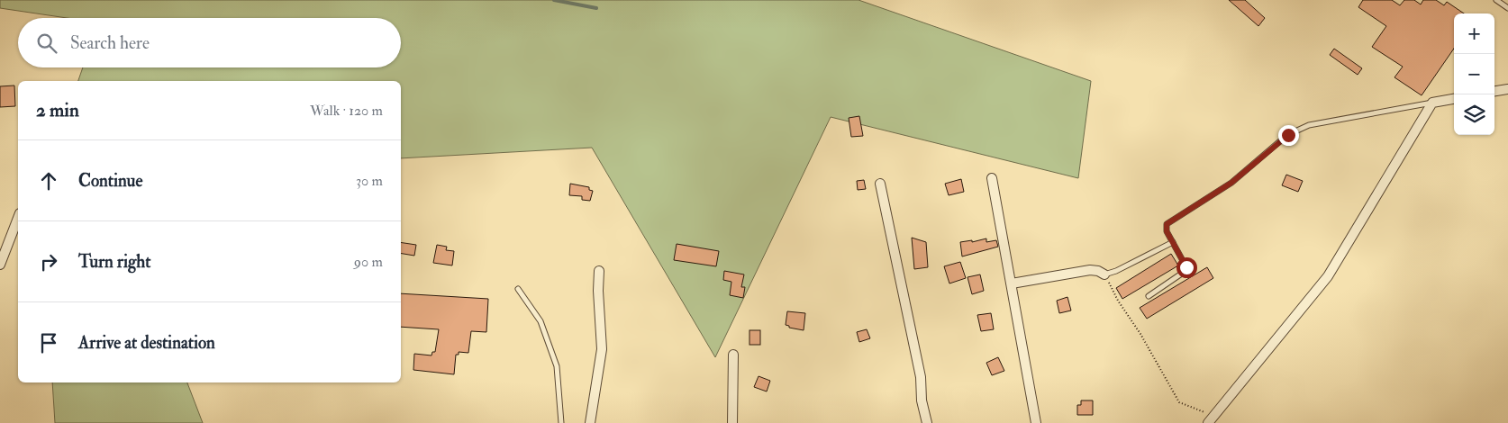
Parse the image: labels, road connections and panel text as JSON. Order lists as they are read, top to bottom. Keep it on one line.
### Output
{"page":{"map_buttons":["+","−"],"search":"Search here","heading":["2 min","Walk · 120 m"],"list":[["Continue","30 m"],["Turn right","90 m"],"Arrive at destination"]}}
